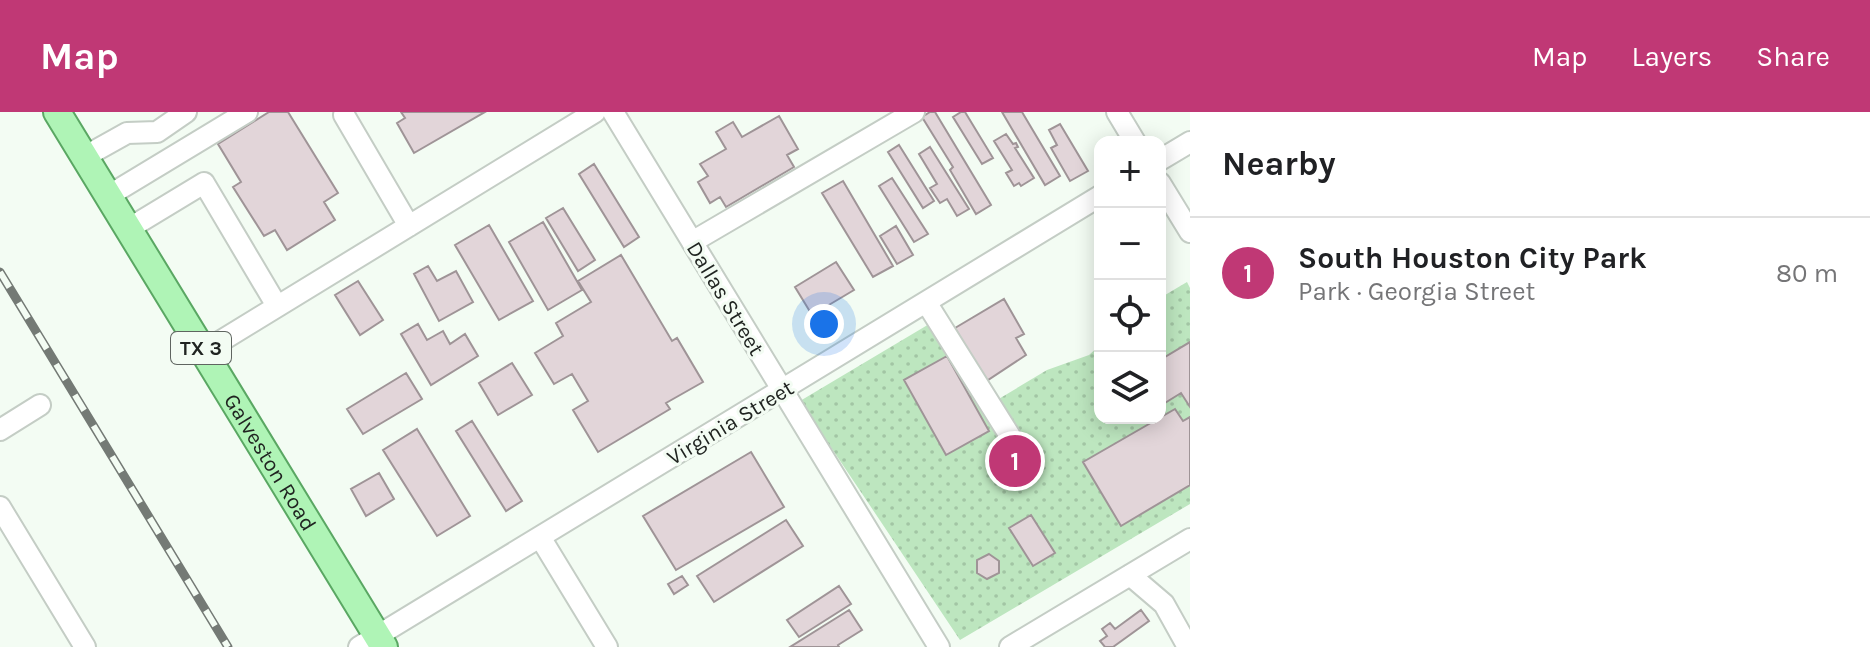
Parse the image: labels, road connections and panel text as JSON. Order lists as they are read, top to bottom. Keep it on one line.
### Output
{"streets":{"main road":["TX 3","Galveston Road"],"street":["Dallas Street","Virginia Street"]},"crossings":[["Dallas Street","Virginia Street"],["Virginia Street","Galveston Road"]],"page":{"header":"Map","nav":["Map","Layers","Share"],"heading":"Nearby","map_buttons":["+","−"],"list":[{"mark":"1","name":"South Houston City Park","note":"Park · Georgia Street","value":"80 m"}],"pins":"1"}}
